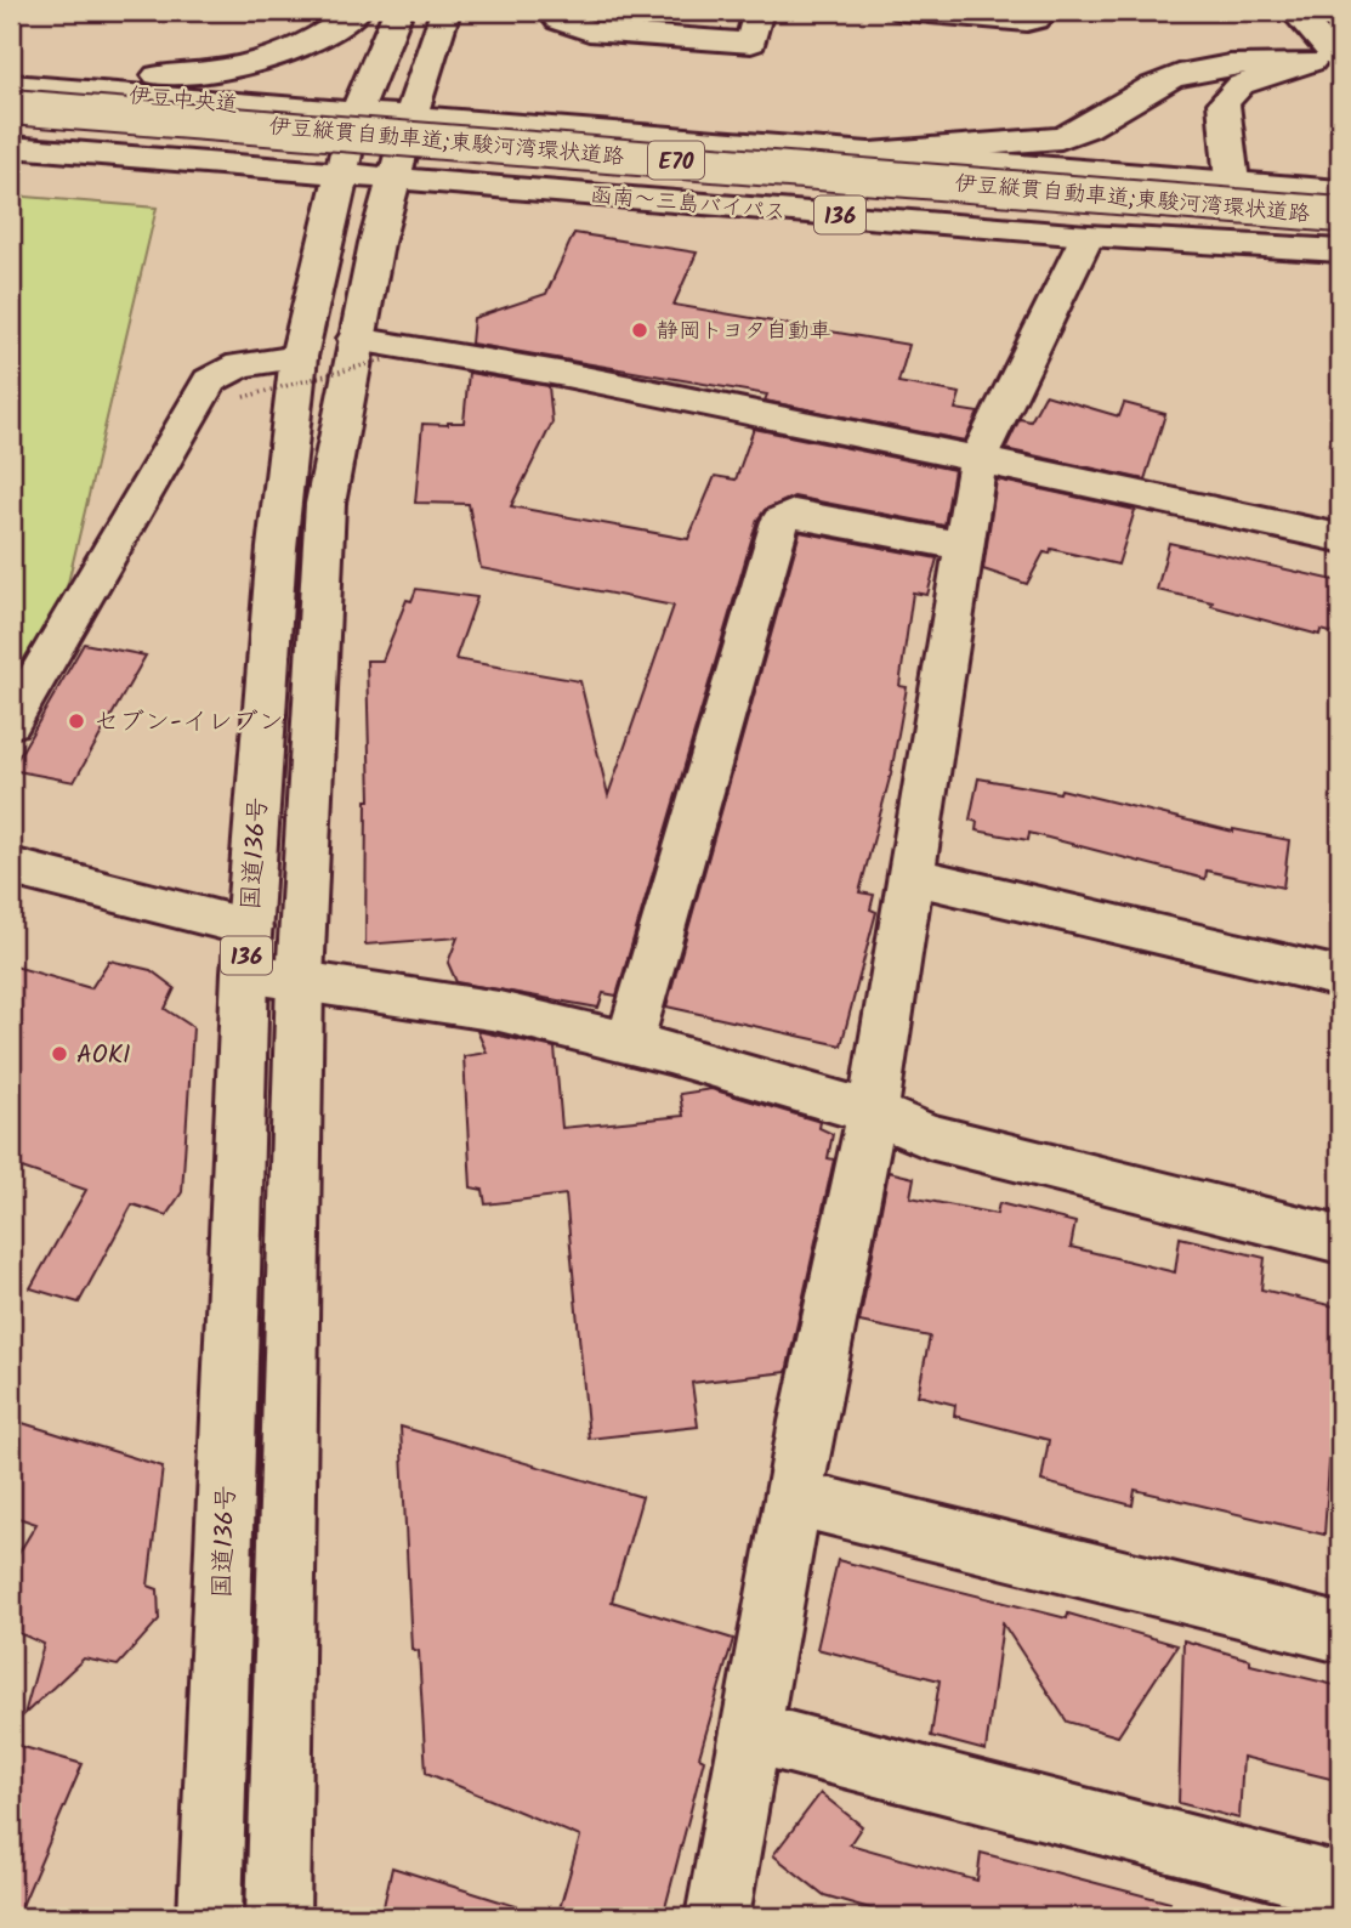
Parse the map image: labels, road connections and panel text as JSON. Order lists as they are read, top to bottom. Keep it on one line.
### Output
{"streets":{"main road":["伊豆中央道","伊豆縦貫自動車道;東駿河湾環状道路","E70","函南～三島バイパス","136","国道136号"]},"crossings":[["伊豆中央道","国道136号"],["函南～三島バイパス","136"],["函南～三島バイパス","国道136号"],["136","国道136号"]],"places":["静岡トヨタ自動車","セブン-イレブン","AOKI"]}
